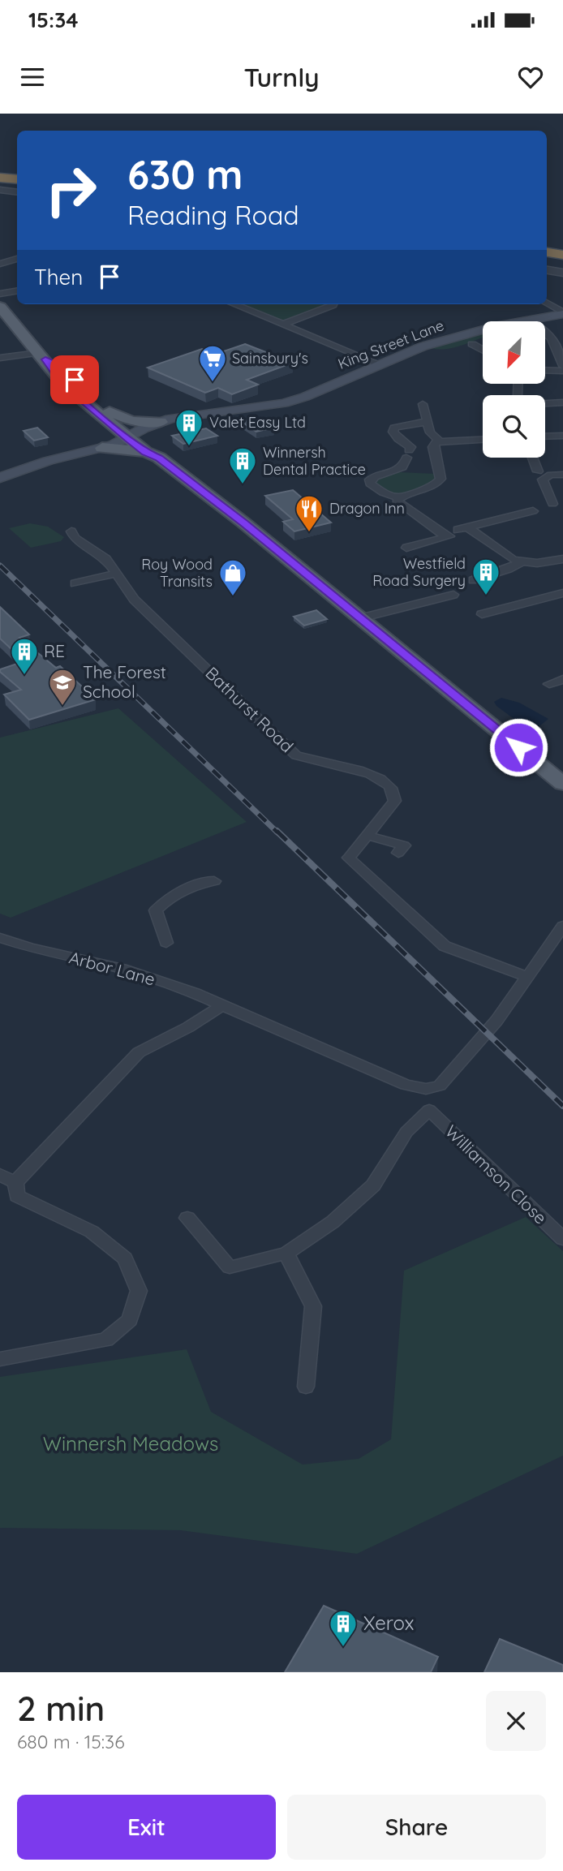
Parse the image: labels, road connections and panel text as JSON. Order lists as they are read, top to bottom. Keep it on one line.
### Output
{"streets":{"main road":["King Street Lane"],"street":["Bathurst Road","Arbor Lane","Williamson Close"]},"parks":["Winnersh Meadows"],"places":{"supermarket":["Sainsbury's"],"building":["Valet Easy Ltd","Winnersh Dental Practice","Westfield Road Surgery","RE","Xerox"],"restaurant":["Dragon Inn"],"shop":["Roy Wood Transits"],"school or university":["The Forest School"]},"north":"bottom left","page":{"status":"15:34","header":"Turnly","turn":["630 m","Reading Road"],"then":"Then","heading":["2 min","680 m · 15:36"],"buttons":["Exit","Share"]}}
